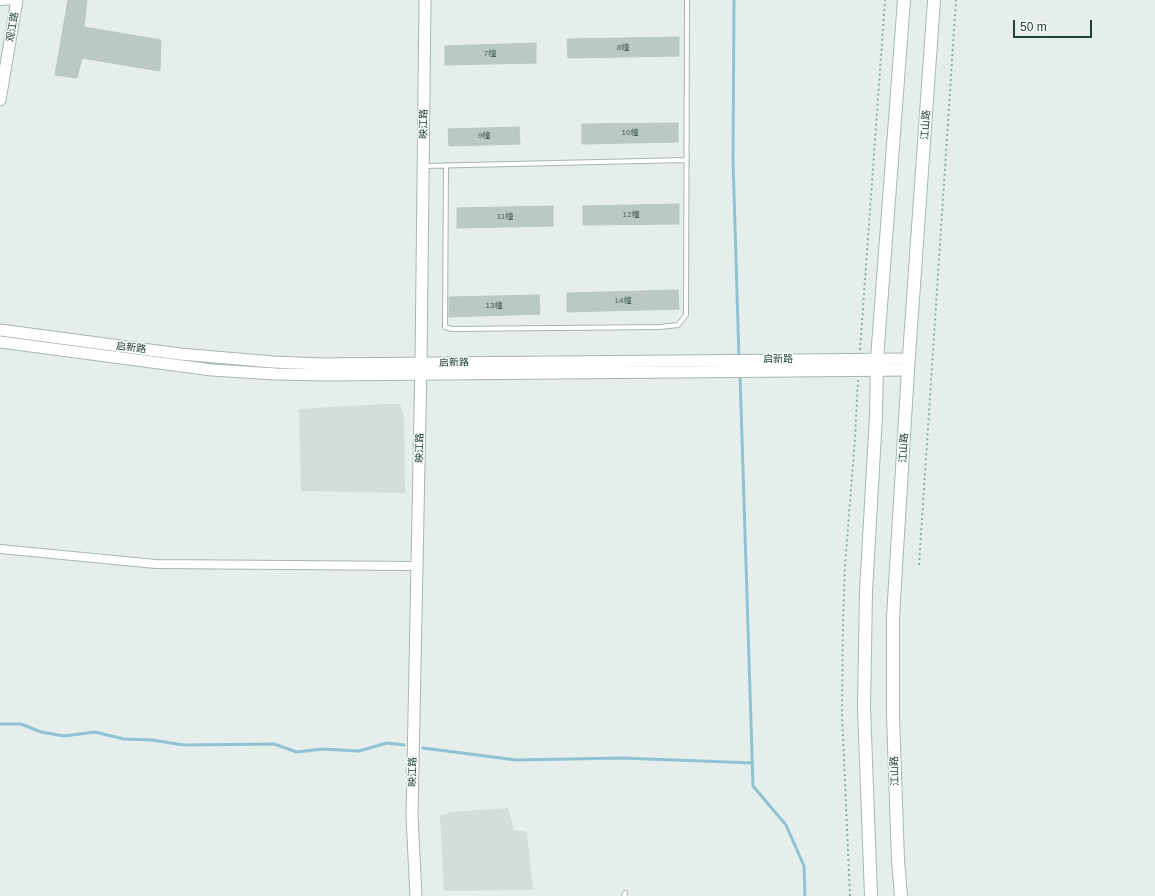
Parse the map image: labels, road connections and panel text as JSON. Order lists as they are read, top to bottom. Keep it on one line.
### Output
{"streets":{"main road":["江山路"],"street":["观江路","映江路","启新路"]},"crossings":[["映江路","启新路"],["江山路","启新路"]],"house_numbers":["8幢","7幢","10幢","9幢","12幢","11幢","14幢","13幢"],"scale_bar":"50 m"}
